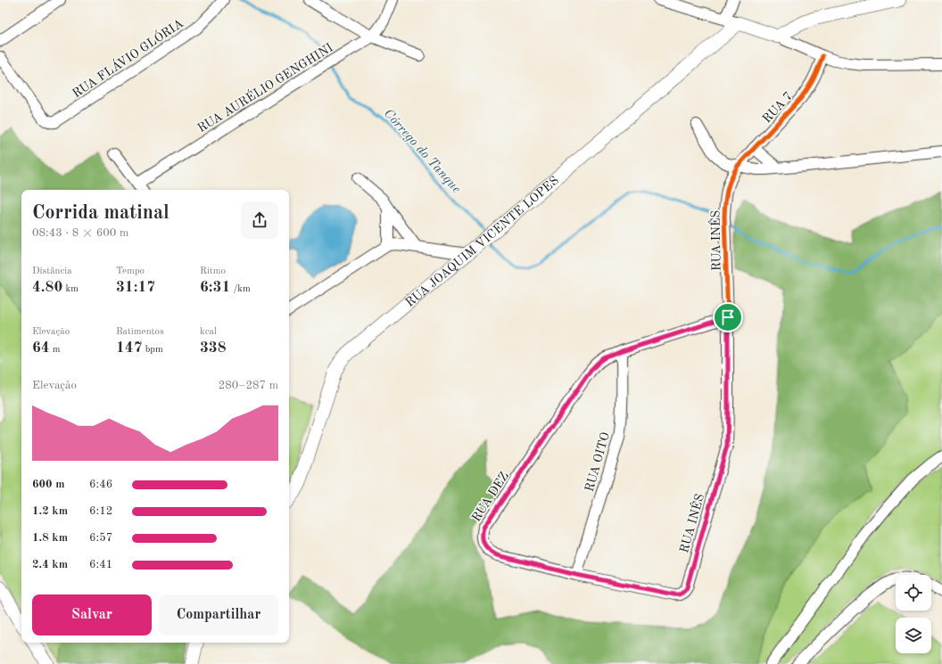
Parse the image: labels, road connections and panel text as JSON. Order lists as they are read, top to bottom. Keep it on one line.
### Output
{"streets":{"street":["RUA FLÁVIO GLÓRIA","RUA AURÉLIO GENGHINI","RUA 7","RUA INÊS","RUA JOAQUIM VICENTE LOPES","RUA OITO","RUA DEZ"]},"crossings":[["RUA 7","RUA INÊS"],["RUA INÊS","RUA DEZ"],["RUA OITO","RUA DEZ"]],"water":["Córrego do Tanque"],"page":{"heading":["Corrida matinal","08:43 · 8 × 600 m"],"stats":[["Distância","4.80 km"],["Tempo","31:17"],["Ritmo","6:31 /km"],["Elevação","64 m"],["Batimentos","147 bpm"],["kcal","338"]],"chart":["Elevação","280–287 m"],"list":[{"name":"600 m","note":"6:46"},{"name":"1.2 km","note":"6:12"},{"name":"1.8 km","note":"6:57"},{"name":"2.4 km","note":"6:41"}],"buttons":["Salvar","Compartilhar"]}}
